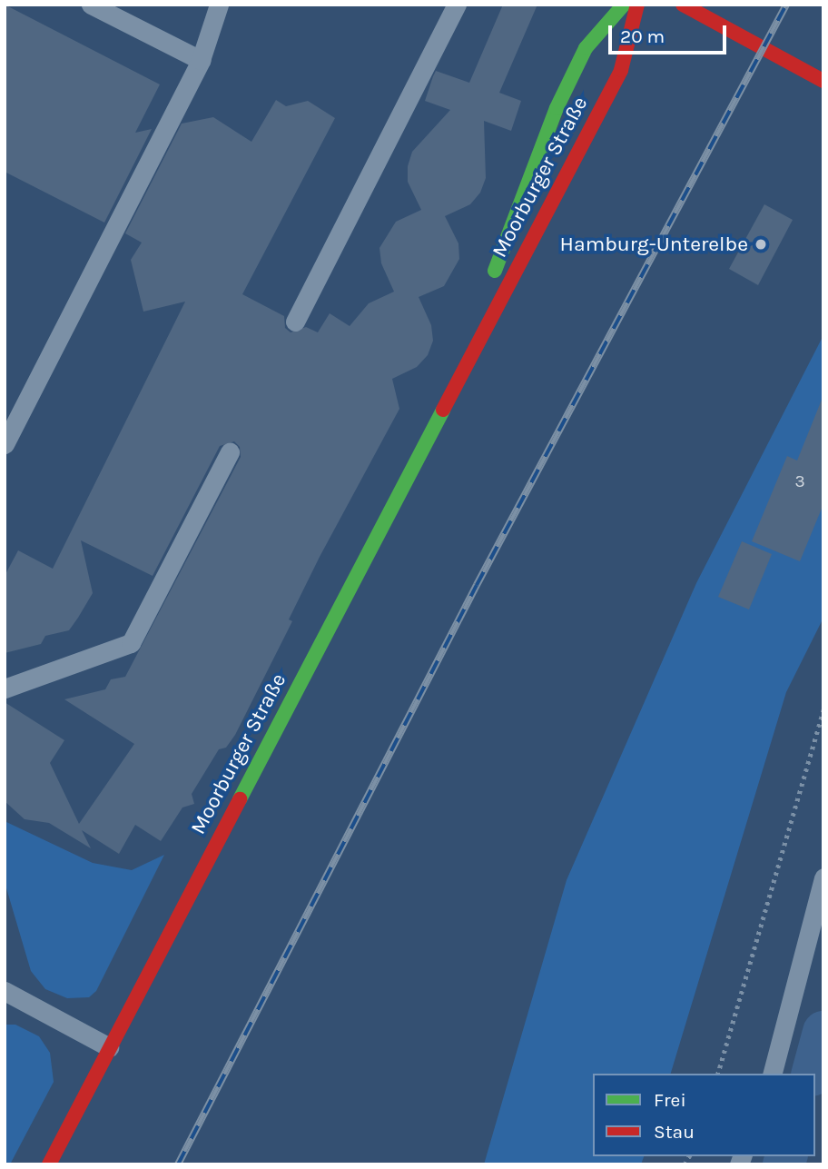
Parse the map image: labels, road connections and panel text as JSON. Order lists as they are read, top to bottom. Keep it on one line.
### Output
{"streets":{"main road":["Moorburger Straße"]},"places":["Hamburg-Unterelbe"],"house_numbers":["3"],"legend":["Frei","Stau"],"scale_bar":"20 m"}
